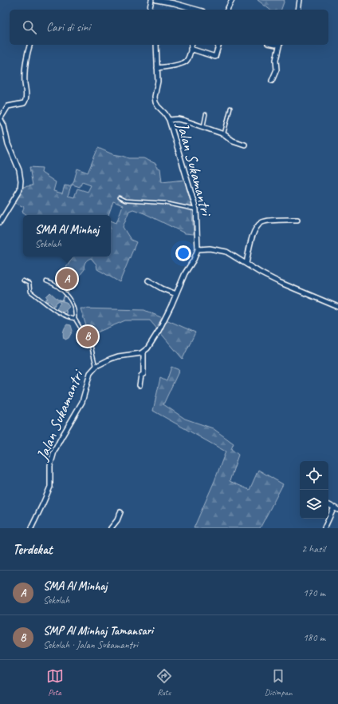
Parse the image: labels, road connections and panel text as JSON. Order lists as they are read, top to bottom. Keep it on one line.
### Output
{"streets":{"street":["Jalan Sukamantri"]},"page":{"search":"Cari di sini","popup":["SMA Al Minhaj","Sekolah"],"pins":["A","B"],"heading":["Terdekat","2 hasil"],"list":[{"mark":"A","name":"SMA Al Minhaj","note":"Sekolah","value":"170 m"},{"mark":"B","name":"SMP Al Minhaj Tamansari","note":"Sekolah · Jalan Sukamantri","value":"180 m"}],"nav":["Peta","Rute","Disimpan"]}}
